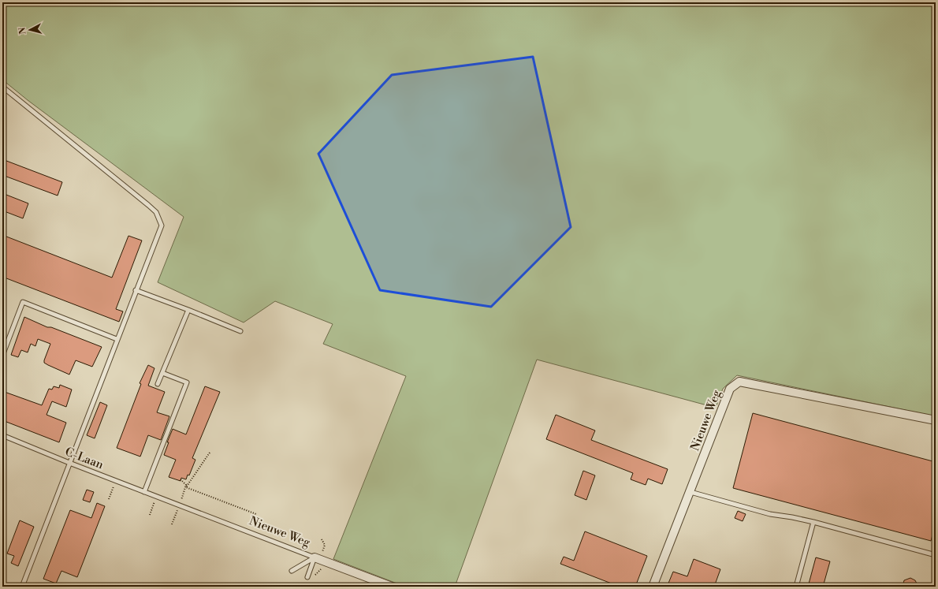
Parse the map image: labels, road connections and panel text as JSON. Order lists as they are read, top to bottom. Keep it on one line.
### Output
{"streets":{"street":["Nieuwe Weg"],"lane":["C-Laan"]},"crossings":[["Nieuwe Weg","C-Laan"]],"north":"left"}
